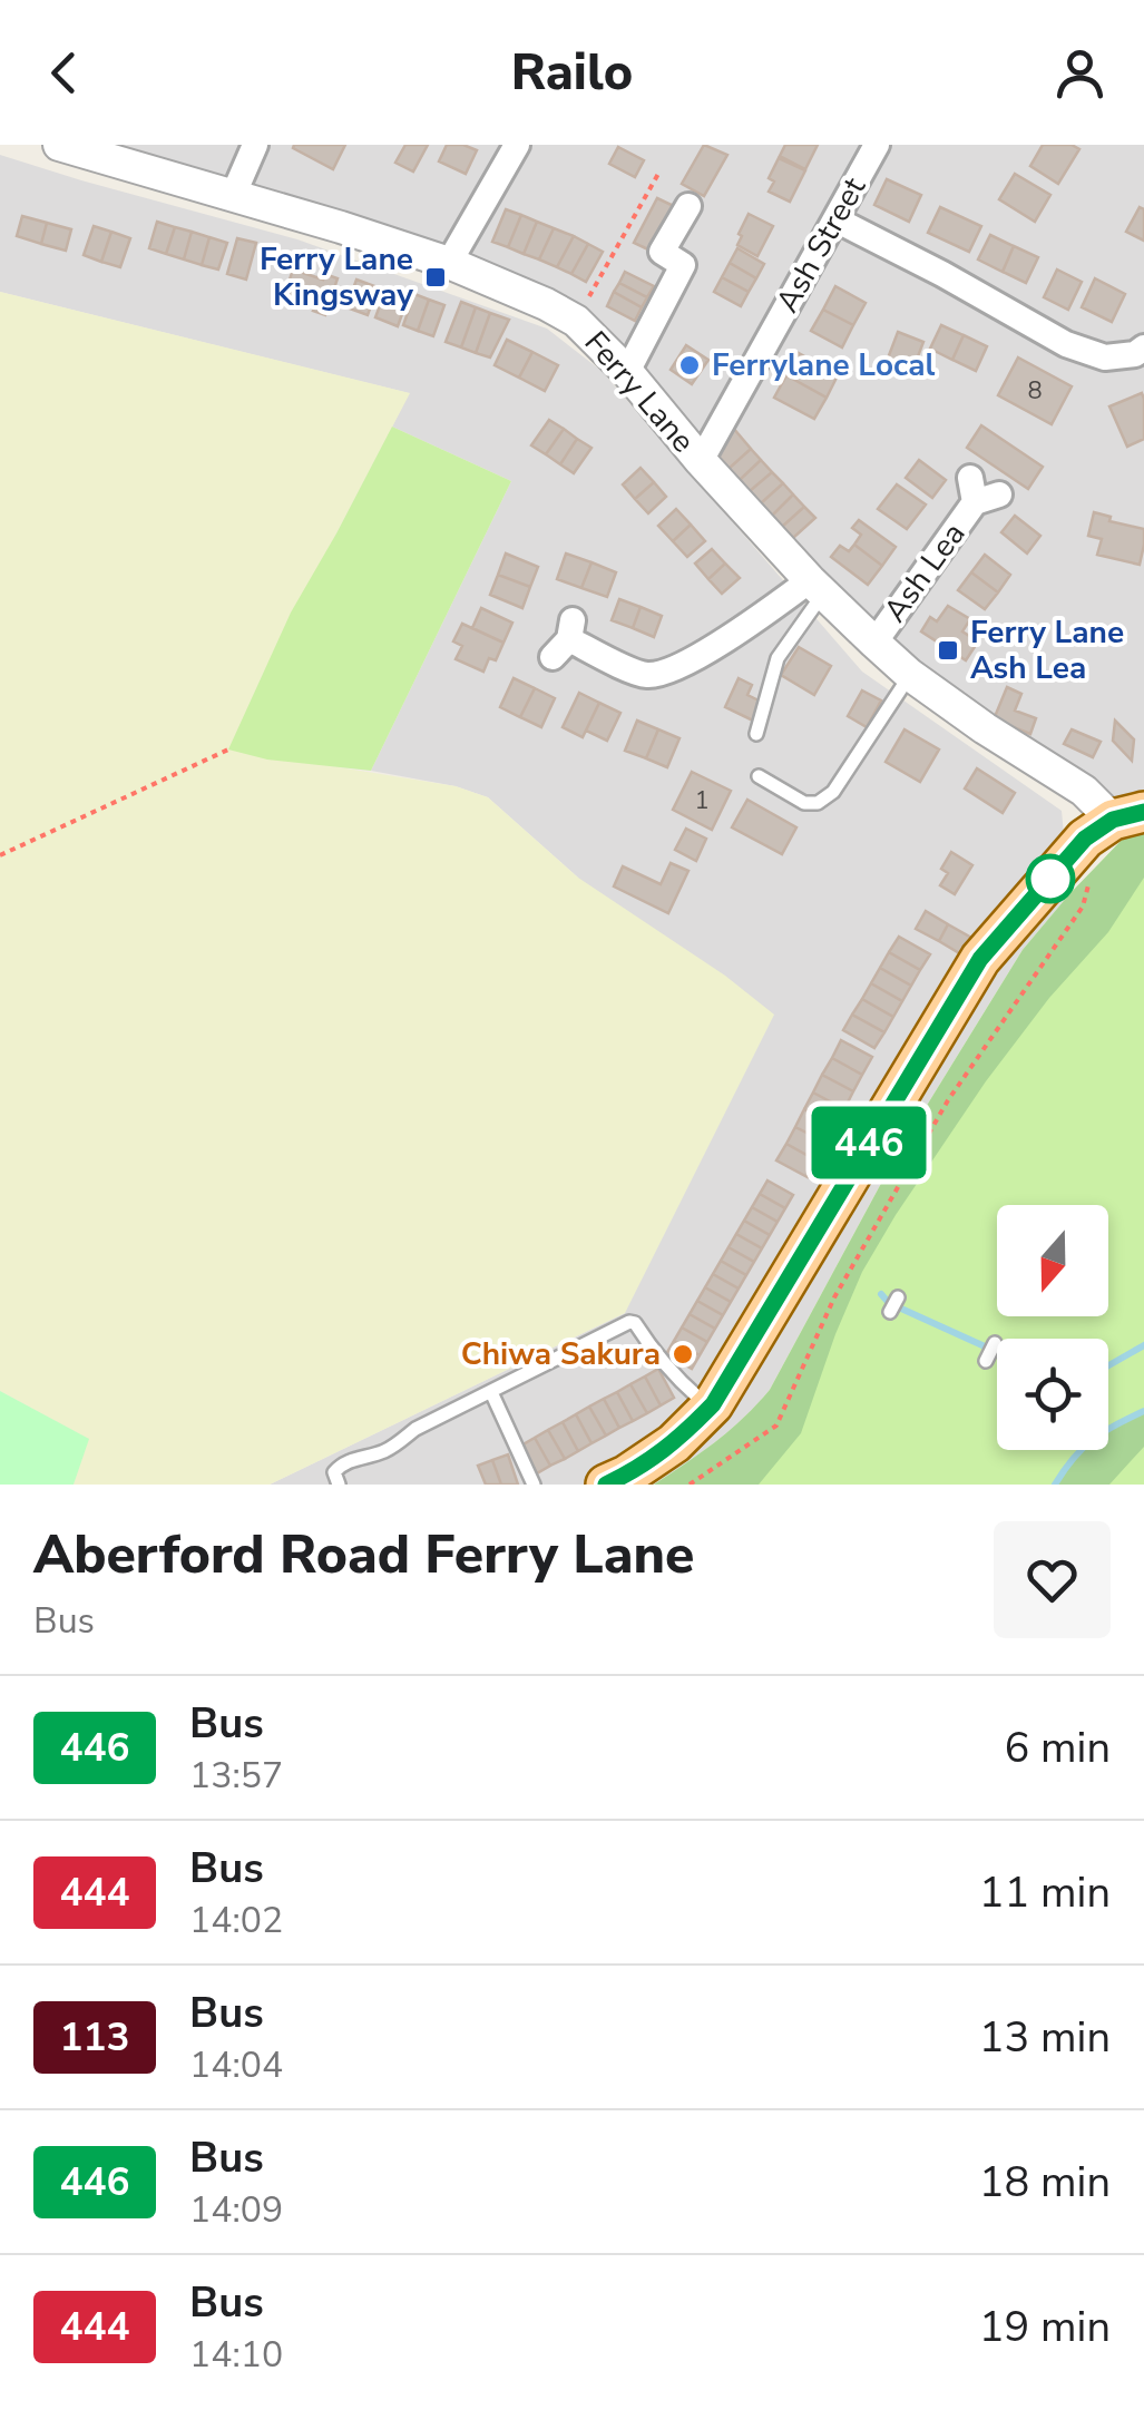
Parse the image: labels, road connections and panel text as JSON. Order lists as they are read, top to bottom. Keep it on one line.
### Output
{"streets":{"street":["Ash Street","Ferry Lane","Ash Lea"]},"crossings":[["Ash Street","Ferry Lane"],["Ferry Lane","Ash Lea"]],"places":{"transit":["Ferry Lane Kingsway","Ferry Lane Ash Lea"],"other":["Ferrylane Local","Chiwa Sakura"]},"lines":["bus line 446"],"house_numbers":["8","1"],"north":"bottom","page":{"header":"Railo","on_map":"446","heading":["Aberford Road Ferry Lane","Bus"],"list":[{"mark":"446","name":"Bus","note":"13:57","value":"6 min"},{"mark":"444","name":"Bus","note":"14:02","value":"11 min"},{"mark":"113","name":"Bus","note":"14:04","value":"13 min"},{"mark":"446","name":"Bus","note":"14:09","value":"18 min"},{"mark":"444","name":"Bus","note":"14:10","value":"19 min"}]}}
